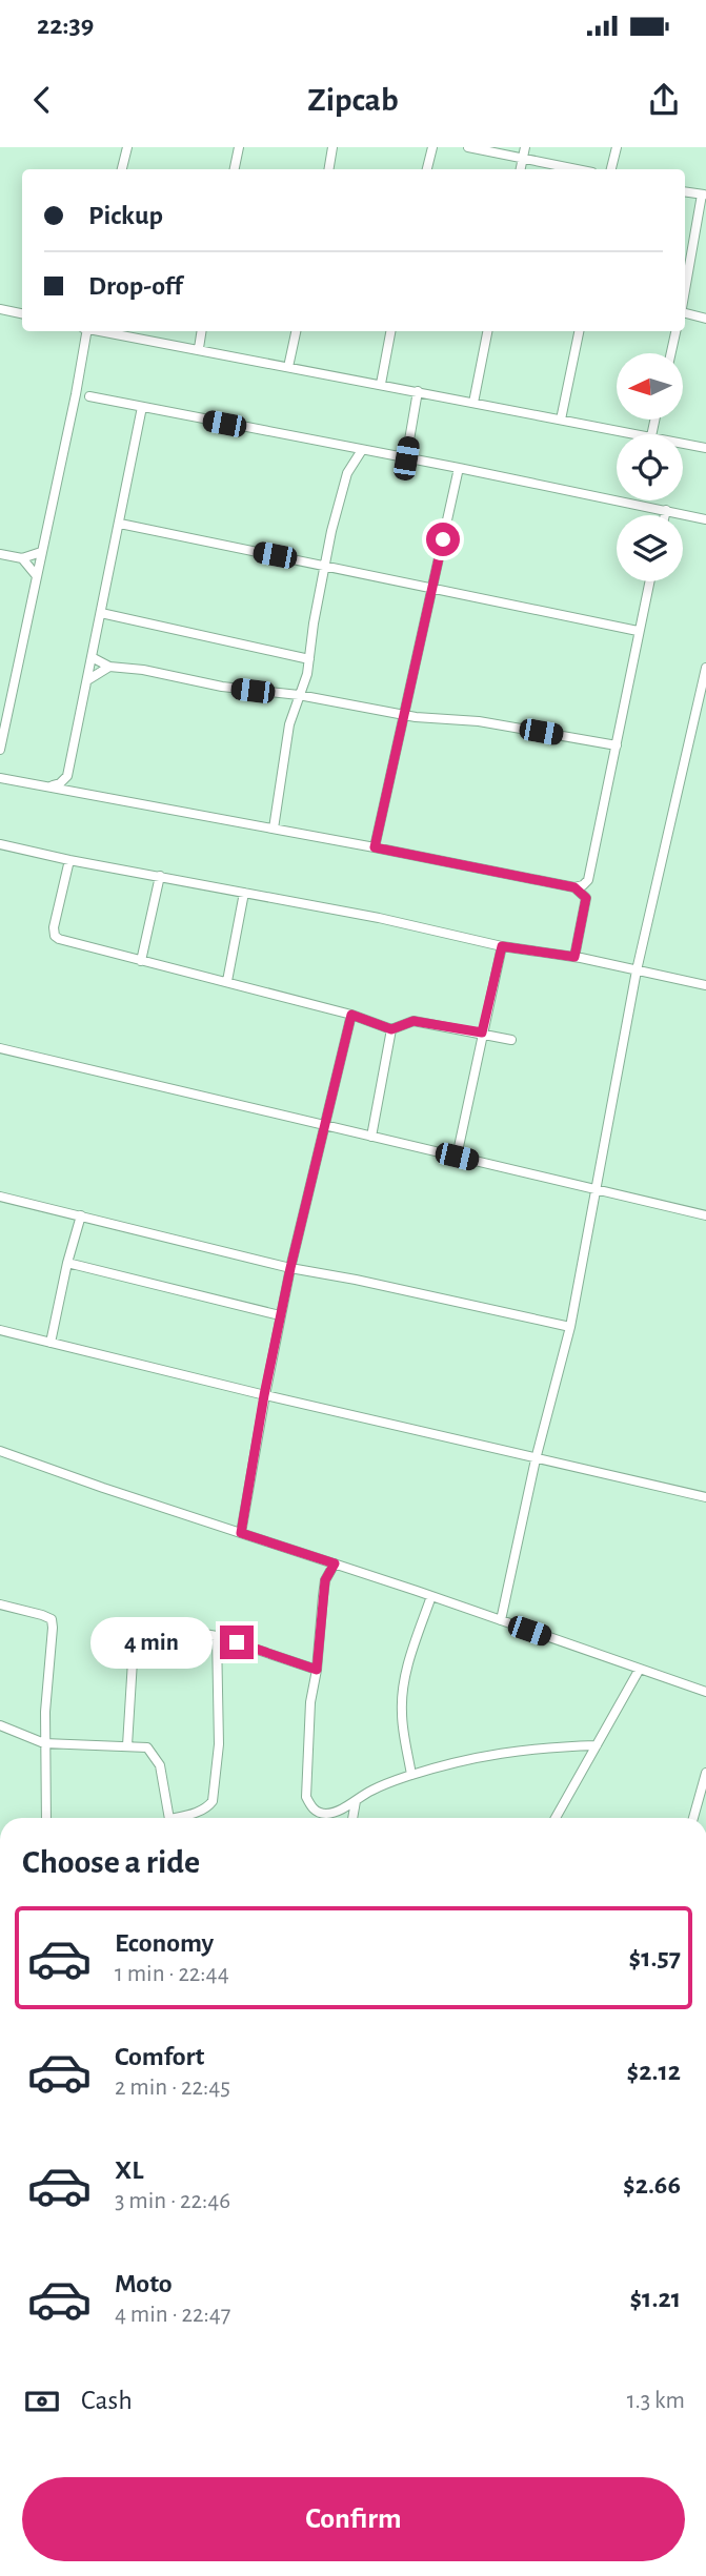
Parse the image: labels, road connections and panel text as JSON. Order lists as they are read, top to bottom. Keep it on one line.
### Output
{"north":"left","page":{"status":"22:39","header":"Zipcab","banner":["Pickup","Drop-off"],"bubble":"4 min","heading":"Choose a ride","list":[{"name":"Economy","note":"1 min · 22:44","value":"$1.57"},{"name":"Comfort","note":"2 min · 22:45","value":"$2.12"},{"name":"XL","note":"3 min · 22:46","value":"$2.66"},{"name":"Moto","note":"4 min · 22:47","value":"$1.21"}],"pay":["Cash","1.3 km"],"buttons":"Confirm"}}
